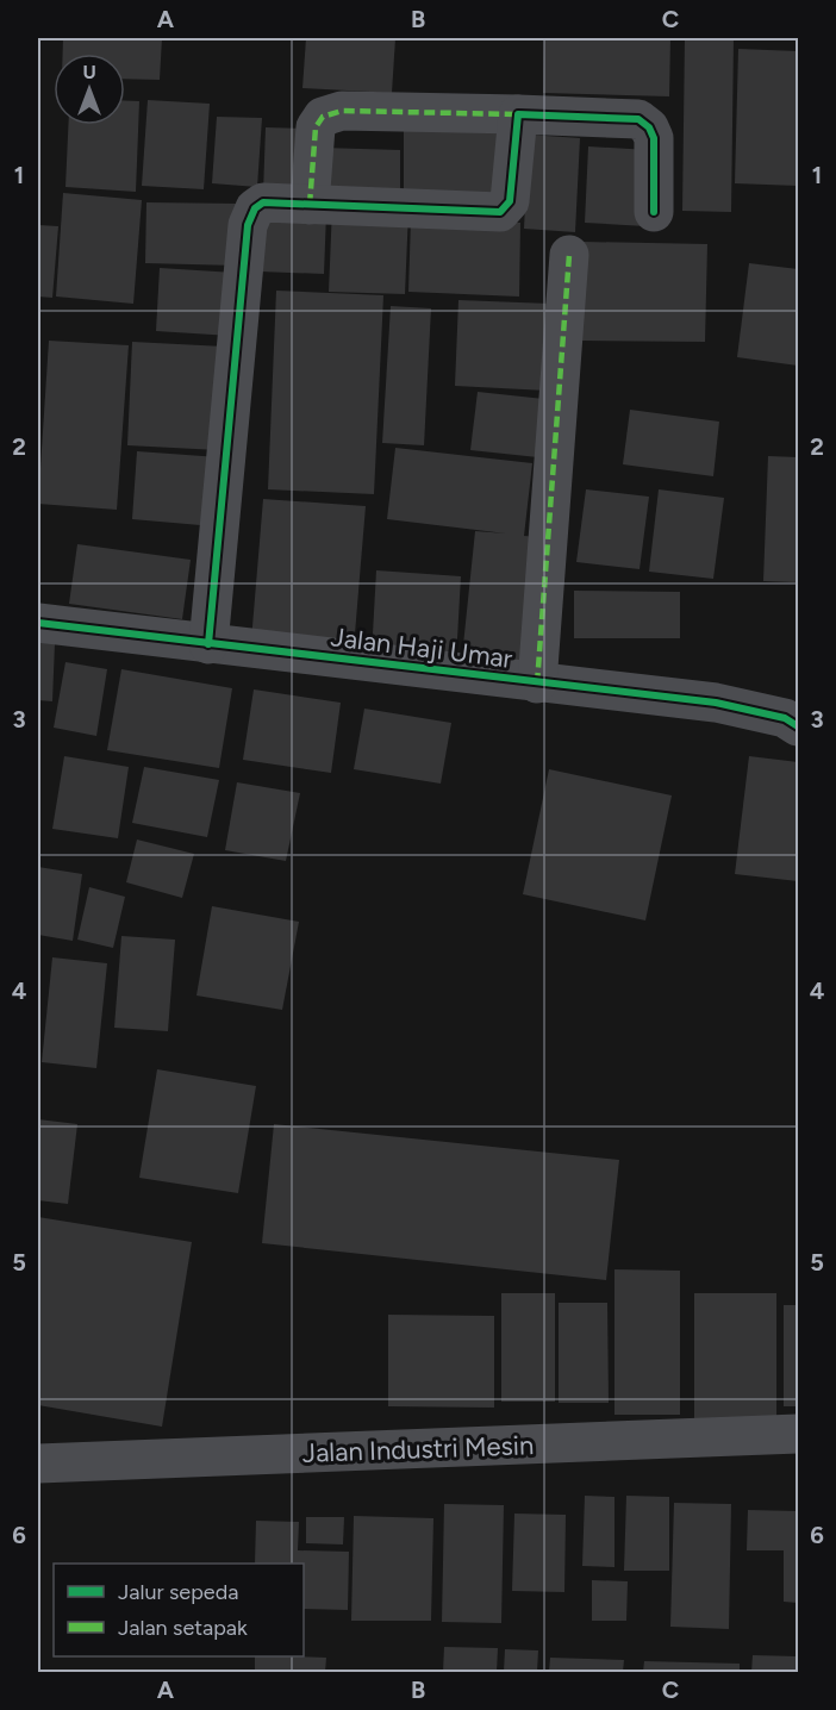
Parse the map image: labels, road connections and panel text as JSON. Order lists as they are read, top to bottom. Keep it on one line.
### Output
{"streets":{"street":["Jalan Haji Umar","Jalan Industri Mesin"]},"legend":["Jalur sepeda","Jalan setapak"],"north":"top","grid":{"columns":["A","B","C"],"rows":["1","2","3","4","5","6"]}}
